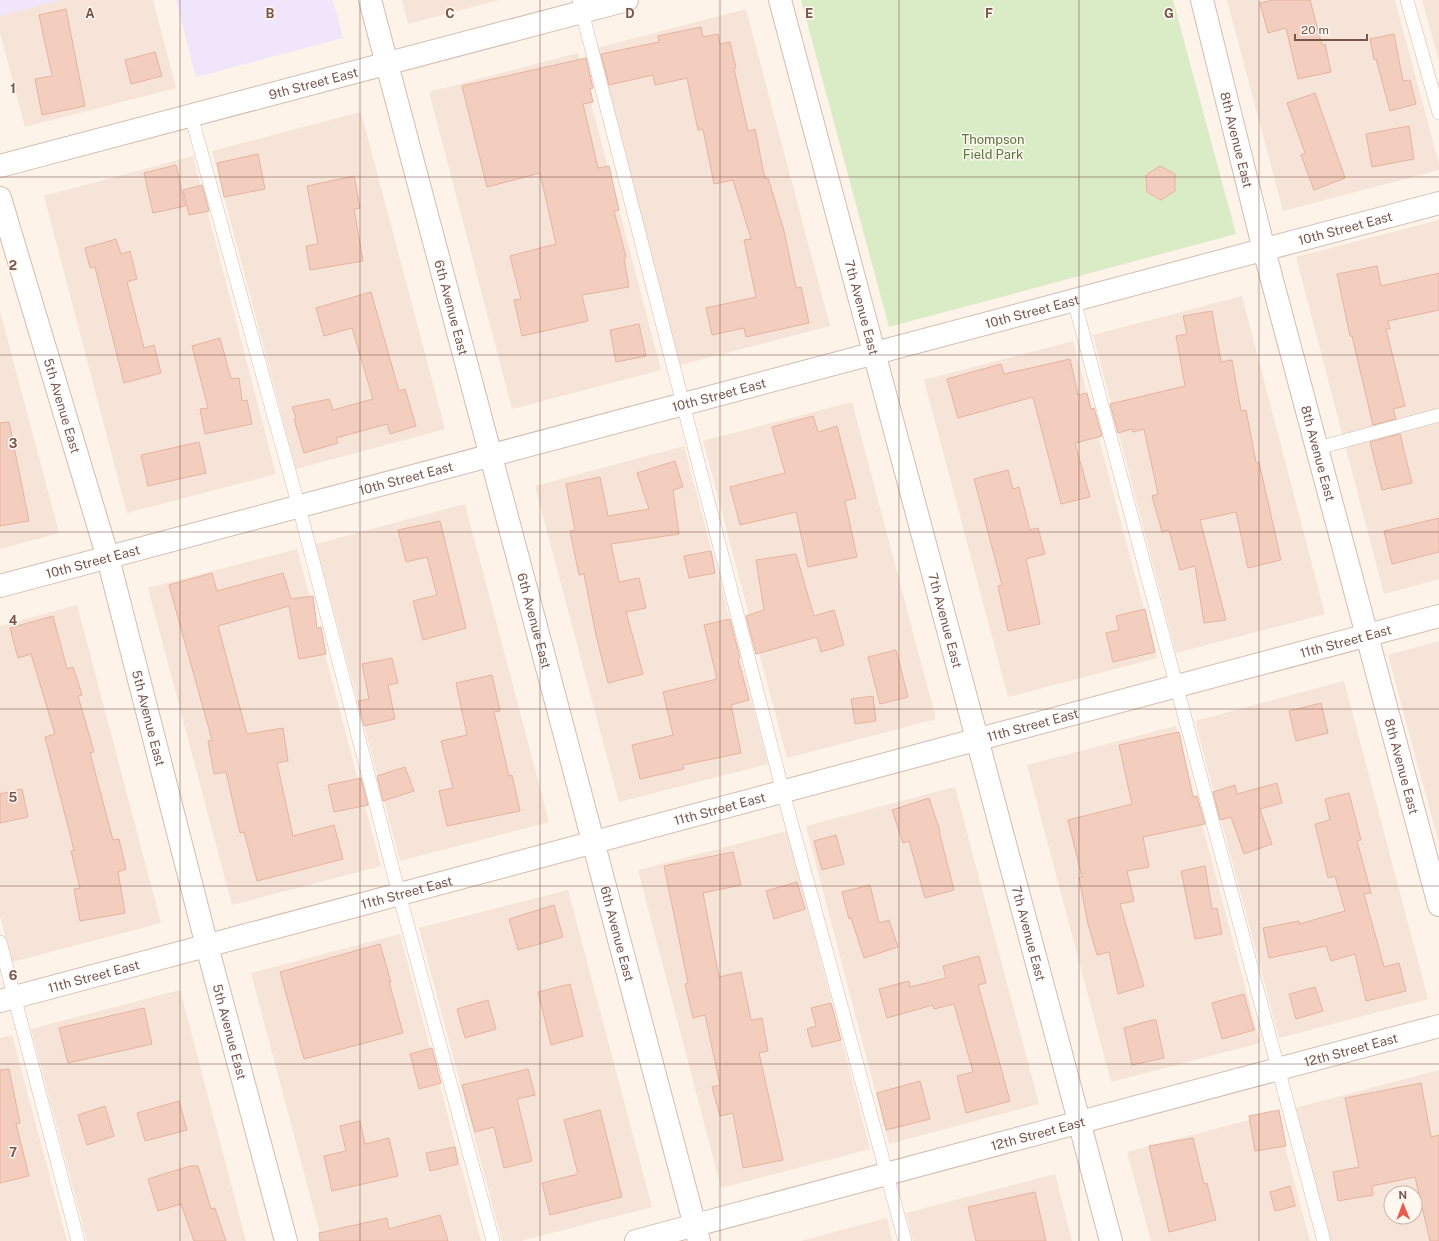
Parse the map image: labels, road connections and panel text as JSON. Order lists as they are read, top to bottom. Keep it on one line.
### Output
{"streets":{"street":["9th Street East","8th Avenue East","10th Street East","6th Avenue East","7th Avenue East","5th Avenue East","11th Street East","12th Street East"]},"crossings":[["9th Street East","6th Avenue East"],["8th Avenue East","10th Street East"],["8th Avenue East","11th Street East"],["10th Street East","6th Avenue East"],["10th Street East","7th Avenue East"],["10th Street East","5th Avenue East"],["6th Avenue East","11th Street East"],["6th Avenue East","12th Street East"],["7th Avenue East","11th Street East"],["7th Avenue East","12th Street East"],["5th Avenue East","11th Street East"]],"parks":["Thompson Field Park"],"scale_bar":"20 m","north":"top","grid":{"columns":["A","B","C","D","E","F","G"],"rows":["1","2","3","4","5","6","7"]}}
